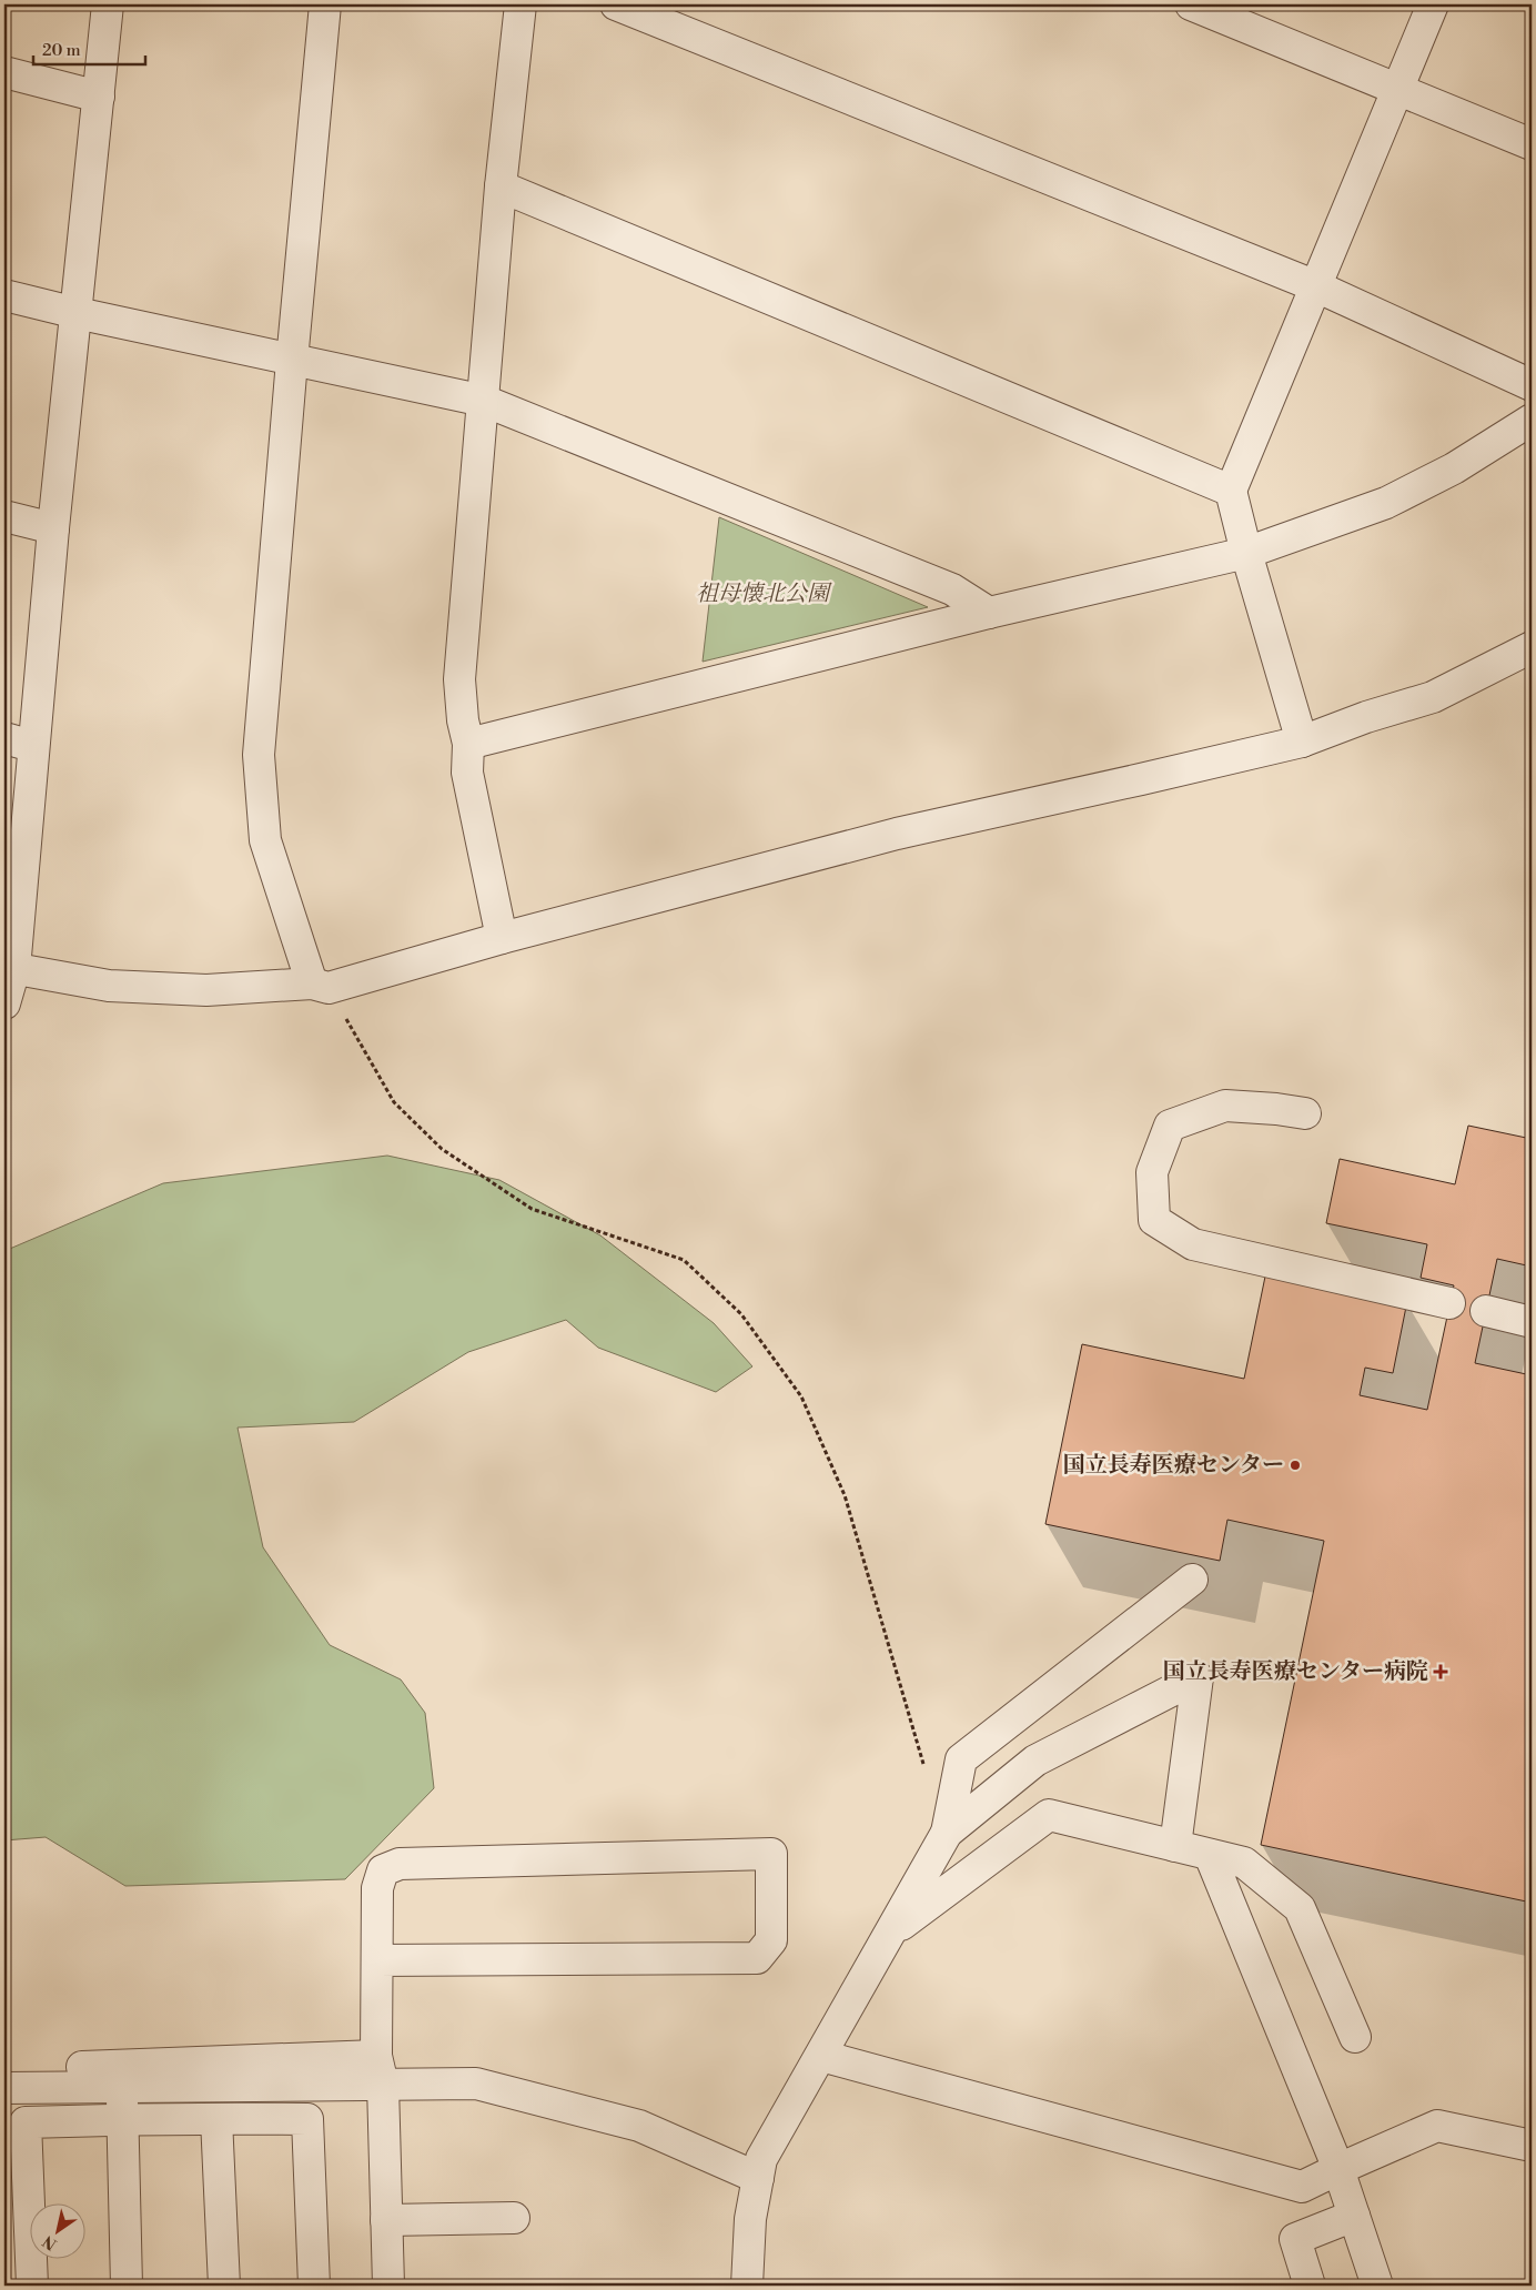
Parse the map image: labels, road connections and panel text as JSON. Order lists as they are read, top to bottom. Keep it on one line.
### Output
{"parks":["祖母懐北公園"],"places":{"other":["国立長寿医療センター"],"health":["国立長寿医療センター病院"]},"scale_bar":"20 m","north":"bottom left"}
